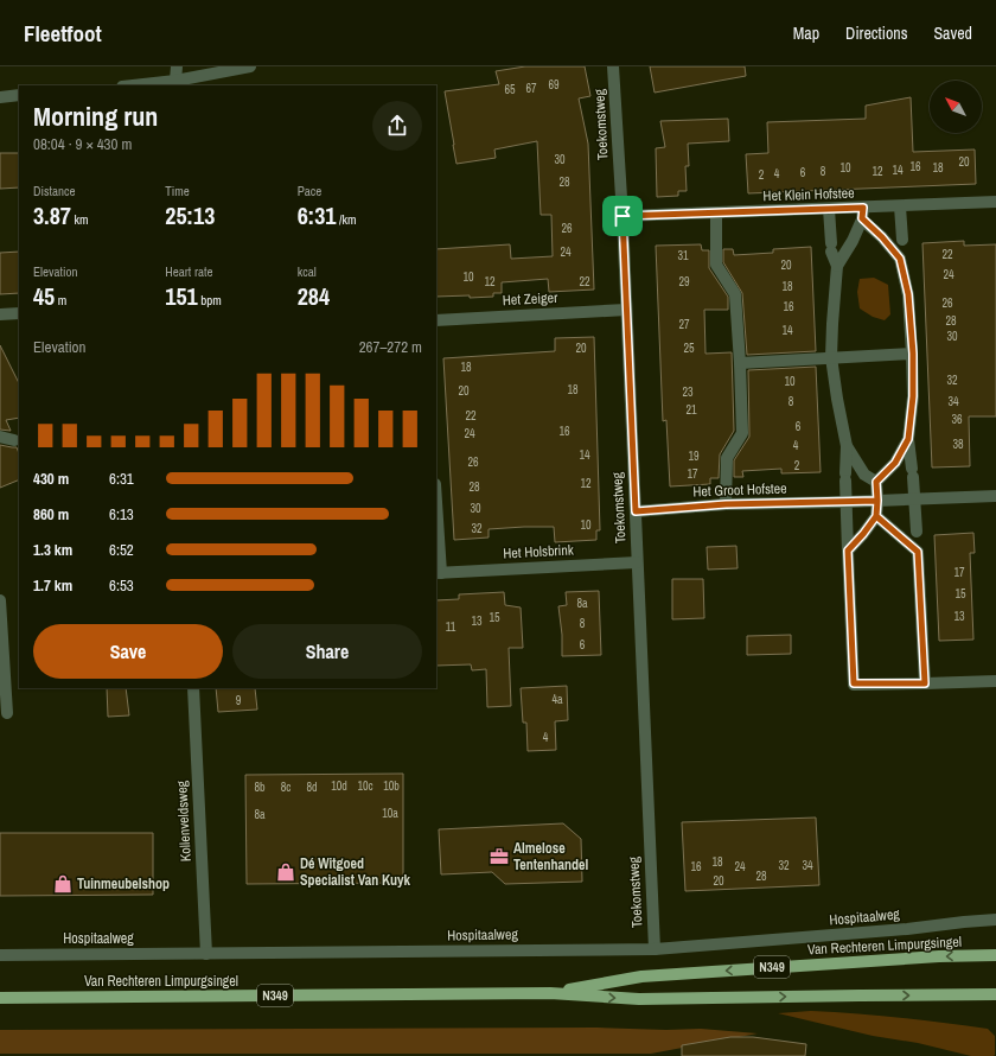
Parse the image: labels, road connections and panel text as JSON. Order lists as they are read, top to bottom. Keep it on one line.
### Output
{"streets":{"main road":["Van Rechteren Limpurgsingel","N349"],"street":["Toekomstweg","Het Klein Hofstee","Het Zeiger","Het Groot Hofstee","Het Holsbrink","Kollenveldsweg","Hospitaalweg"]},"crossings":[["Toekomstweg","Het Klein Hofstee"],["Toekomstweg","Het Zeiger"],["Toekomstweg","Het Groot Hofstee"],["Toekomstweg","Het Holsbrink"],["Toekomstweg","Hospitaalweg"],["Kollenveldsweg","Hospitaalweg"]],"places":{"office":["Almelose Tentenhandel"],"shop":["Dé Witgoed Specialist Van Kuyk","Tuinmeubelshop"]},"house_numbers":["69","67","65","30","20","16","10","18","14","8","12","6","4","2","28","26","24","22","31","20","24","10","12","22","29","18","26","16","28","27","14","30","20","25","18","32","10","18","20","23","8","34","21","22","36","6","16","24","38","4","14","19","26","2","17","12","28","30","10","32","17","15","8a","13","15","13","8","11","6","4a","9","4","10d","10c","10b","8b","8c","8d","10a","8a","18","32","34","16","24","28","20"],"north":"top left","page":{"header":"Fleetfoot","nav":["Map","Directions","Saved"],"heading":["Morning run","08:04 · 9 × 430 m"],"stats":[["Distance","3.87 km"],["Time","25:13"],["Pace","6:31 /km"],["Elevation","45 m"],["Heart rate","151 bpm"],["kcal","284"]],"chart":["Elevation","267–272 m"],"list":[{"name":"430 m","note":"6:31"},{"name":"860 m","note":"6:13"},{"name":"1.3 km","note":"6:52"},{"name":"1.7 km","note":"6:53"}],"buttons":["Save","Share"]}}
